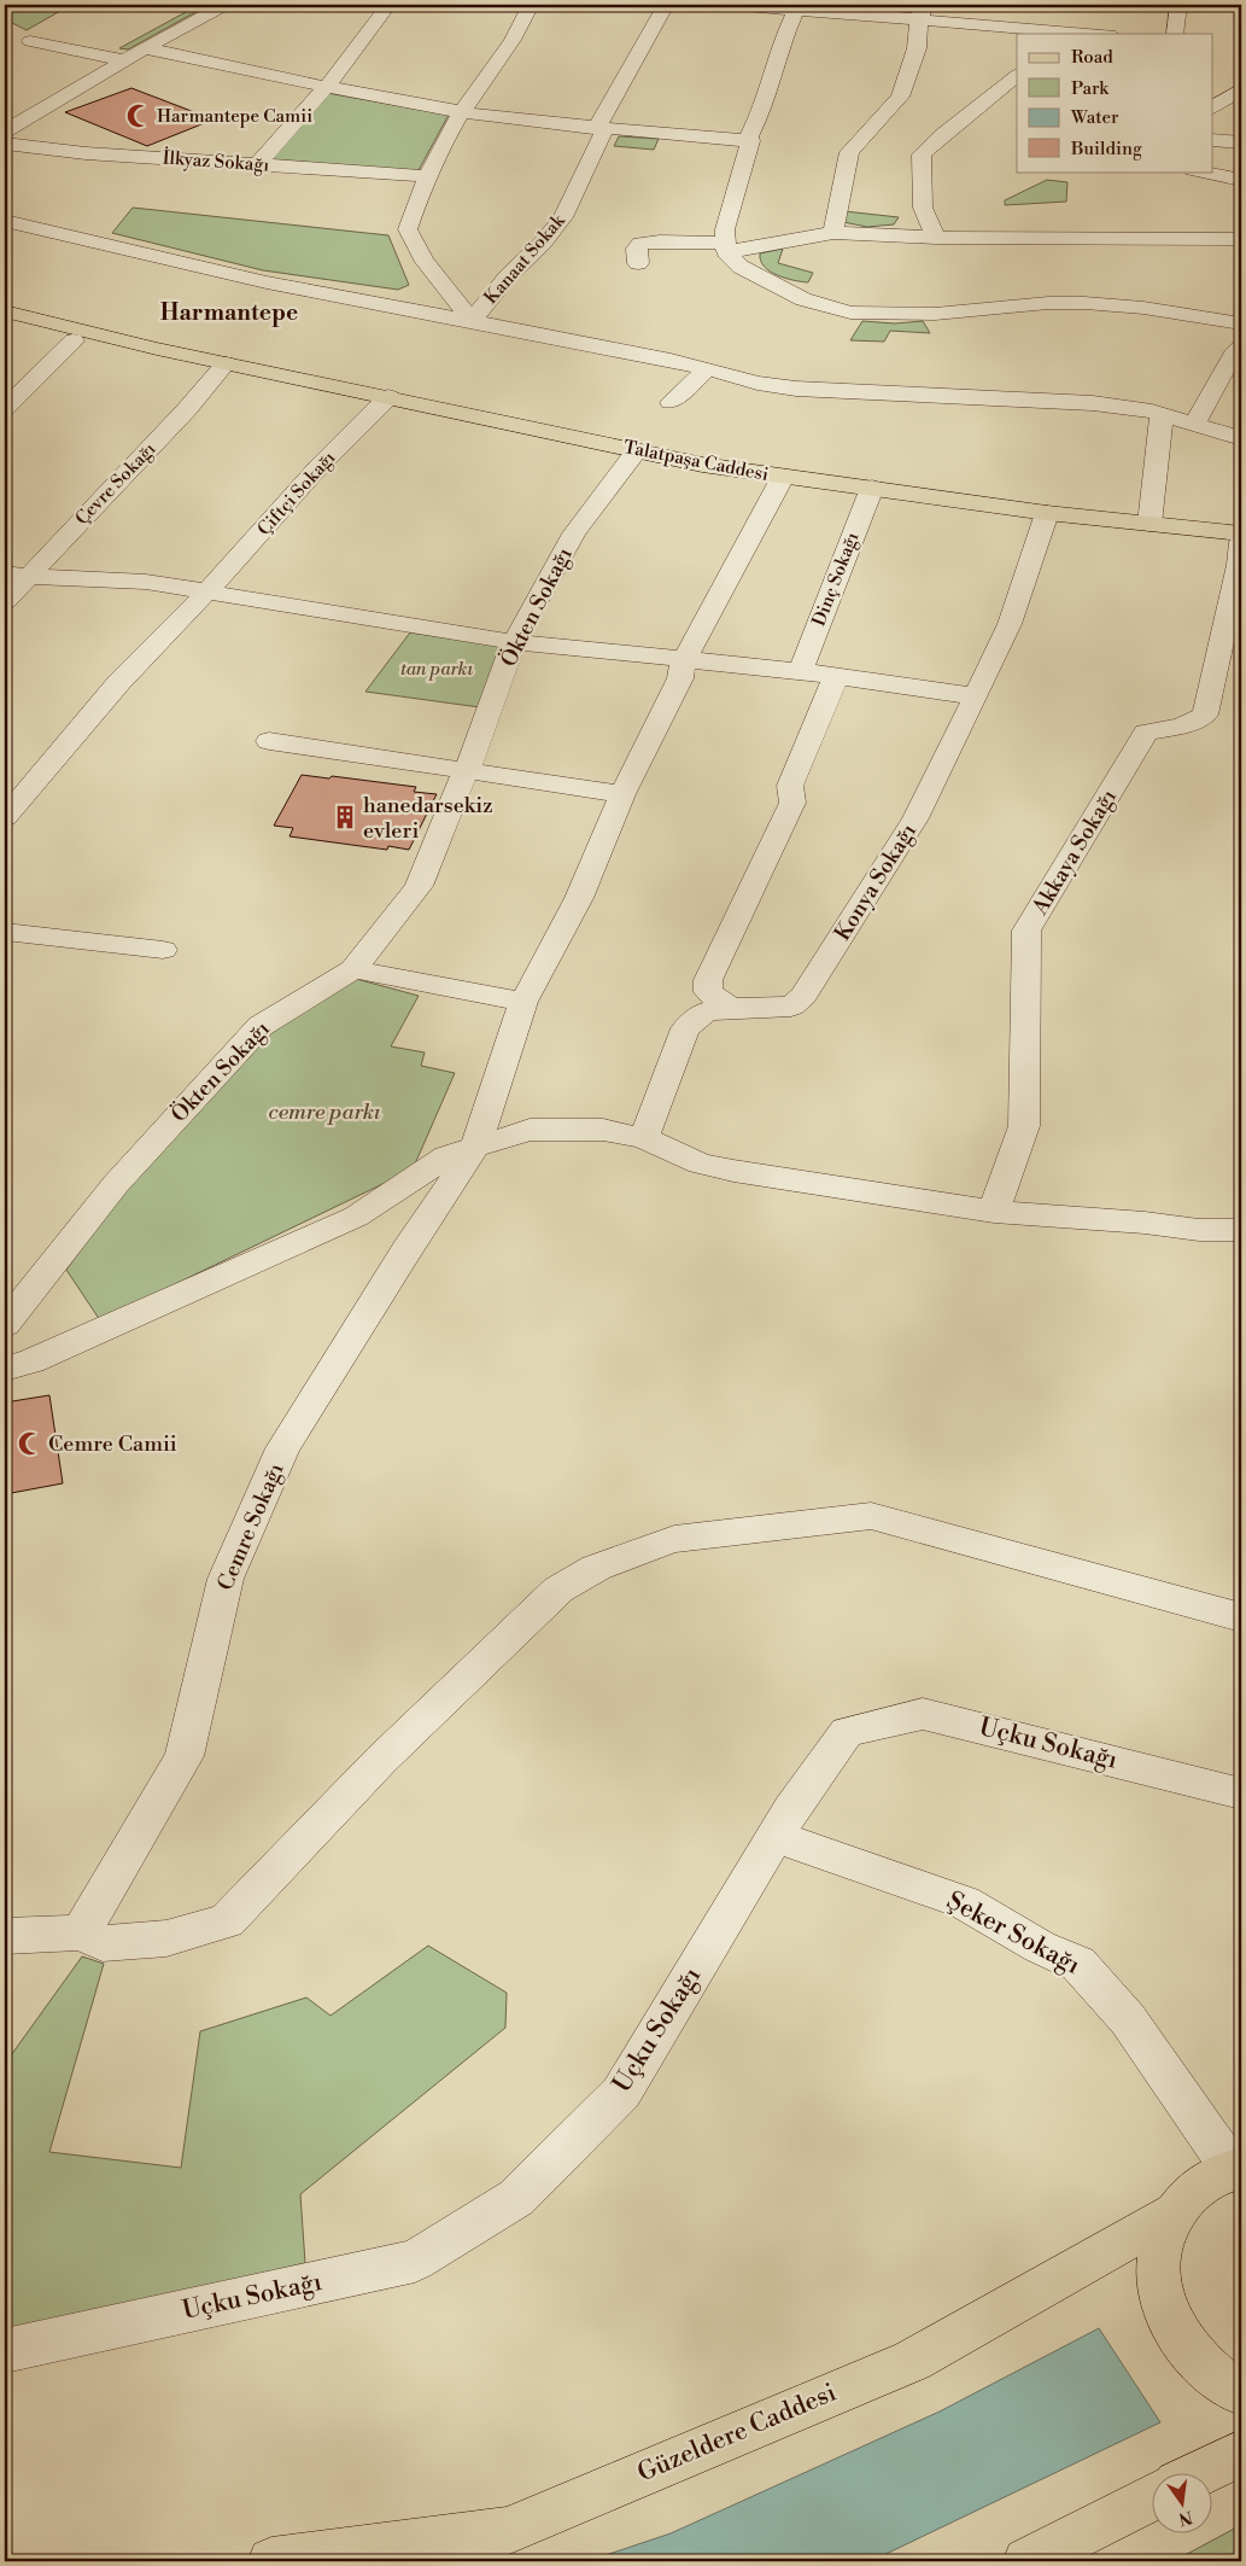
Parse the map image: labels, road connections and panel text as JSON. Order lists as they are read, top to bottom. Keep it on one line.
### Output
{"streets":{"main road":["Talatpaşa Caddesi","Güzeldere Caddesi"],"street":["İlkyaz Sokağı","Kanaat Sokak","Çevre Sokağı","Çiftçi Sokağı","Dinç Sokağı","Ökten Sokağı","Akkaya Sokağı","Konya Sokağı","Cemre Sokağı","Uçku Sokağı","Şeker Sokağı"]},"crossings":[["Talatpaşa Caddesi","Çevre Sokağı"],["Talatpaşa Caddesi","Çiftçi Sokağı"],["Talatpaşa Caddesi","Dinç Sokağı"],["Talatpaşa Caddesi","Ökten Sokağı"],["Talatpaşa Caddesi","Konya Sokağı"],["Talatpaşa Caddesi","Cemre Sokağı"],["Uçku Sokağı","Şeker Sokağı"]],"districts":["Harmantepe"],"parks":["tan parkı","cemre parkı"],"places":{"mosque":["Harmantepe Camii","Cemre Camii"],"building":["hanedarsekiz evleri"]},"legend":["Road","Park","Water","Building"],"north":"bottom"}
